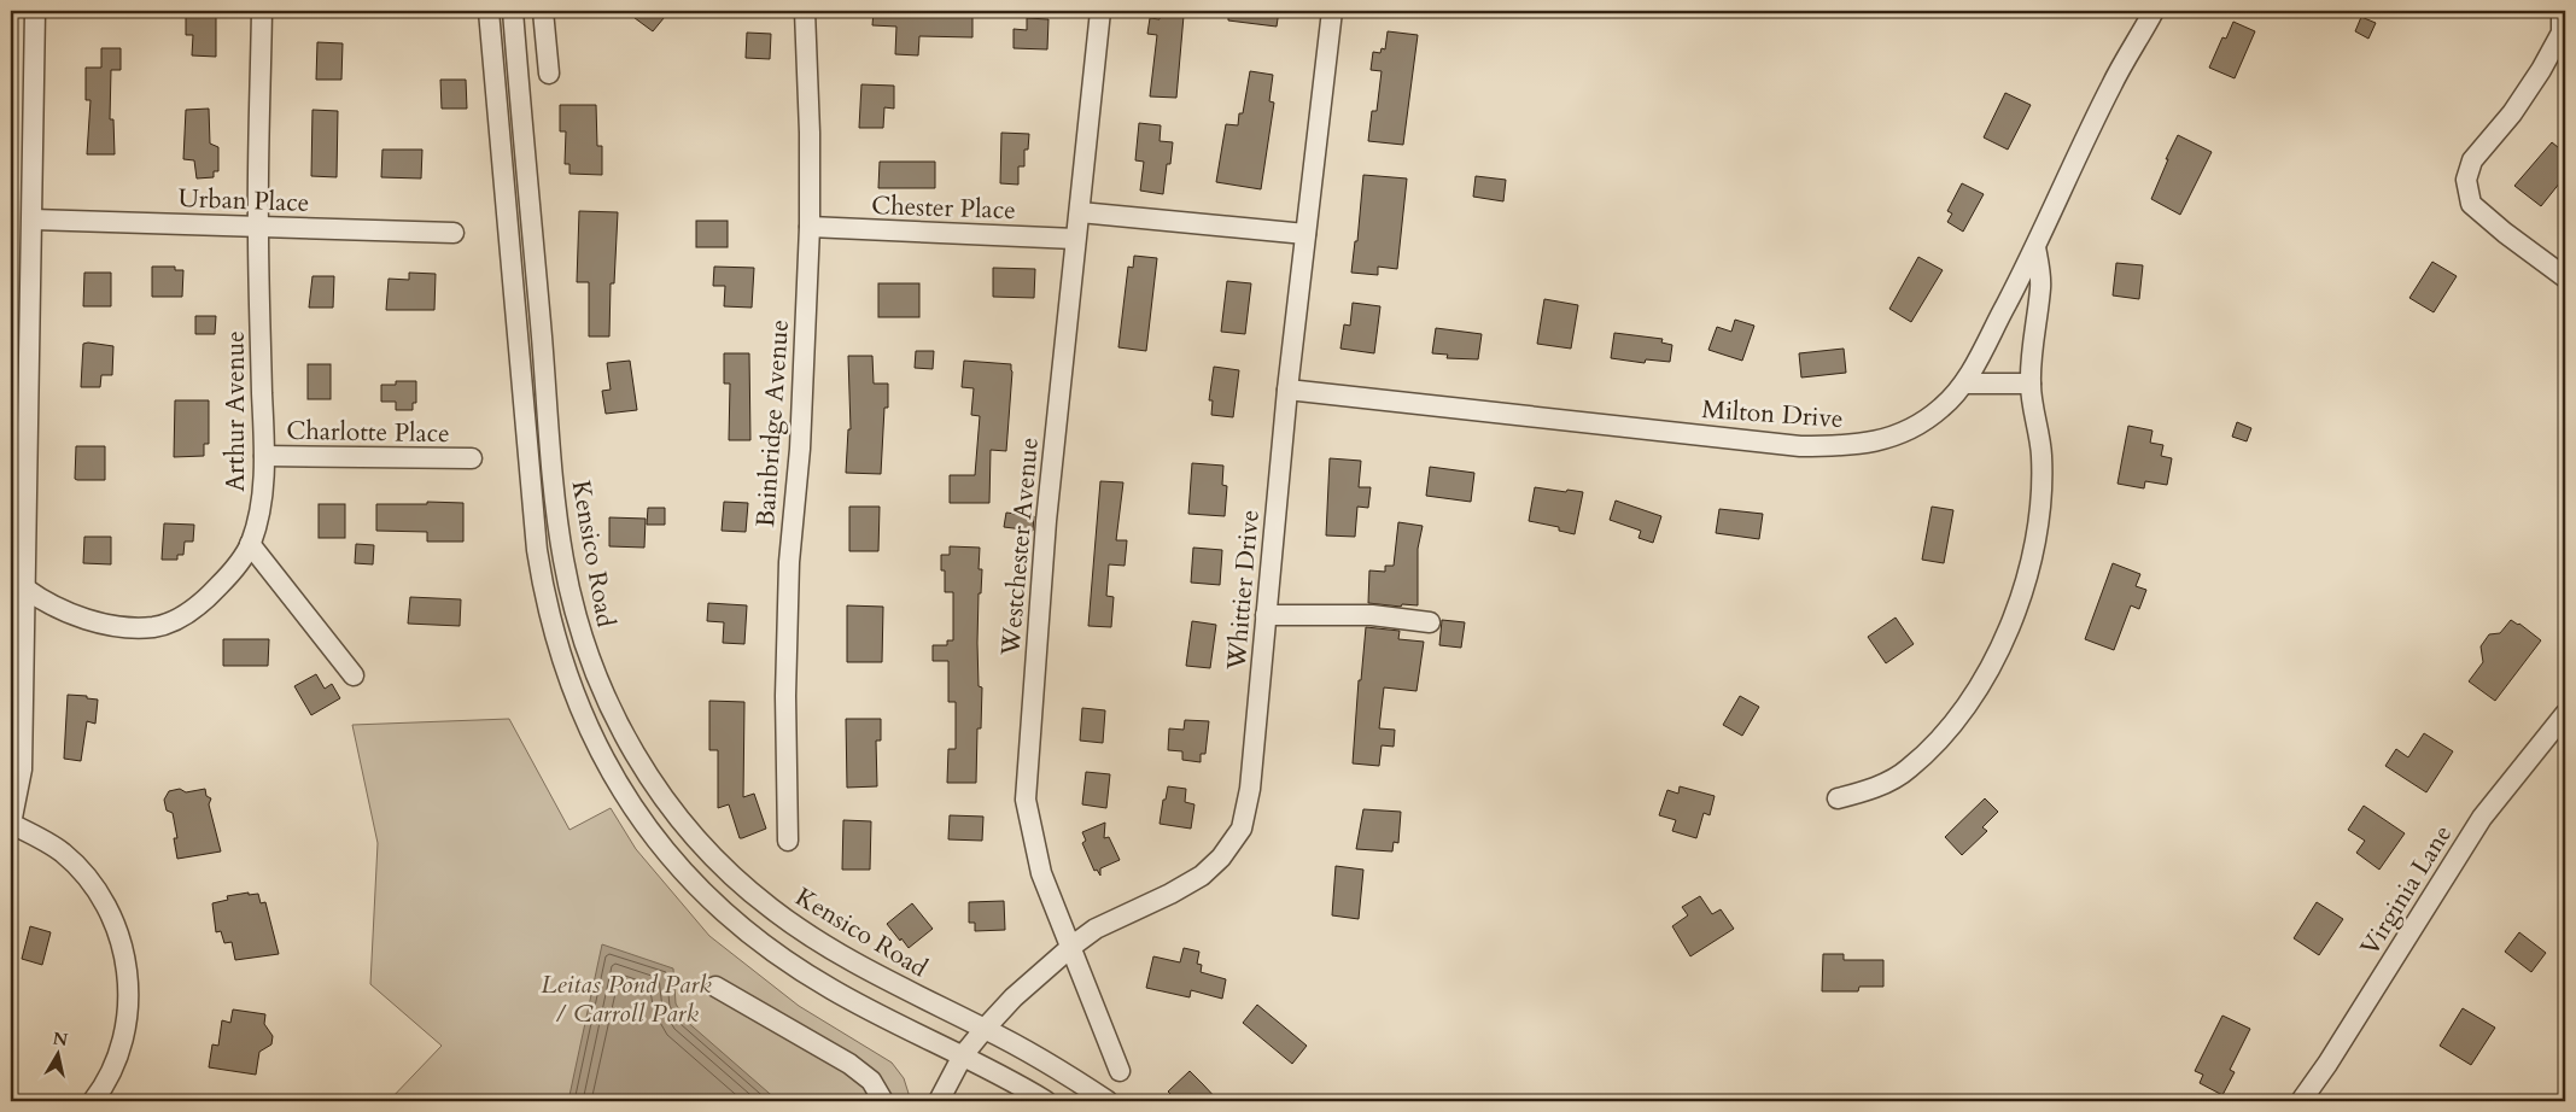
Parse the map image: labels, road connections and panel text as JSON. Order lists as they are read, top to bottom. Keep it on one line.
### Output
{"streets":{"street":["Urban Place","Chester Place","Arthur Avenue","Milton Drive","Bainbridge Avenue","Charlotte Place","Westchester Avenue","Kensico Road","Whittier Drive","Virginia Lane"]},"crossings":[["Urban Place","Arthur Avenue"],["Chester Place","Bainbridge Avenue"],["Chester Place","Westchester Avenue"],["Arthur Avenue","Charlotte Place"],["Milton Drive","Whittier Drive"],["Westchester Avenue","Whittier Drive"],["Kensico Road","Whittier Drive"]],"parks":["Leitas Pond Park / Carroll Park"],"north":"top"}
